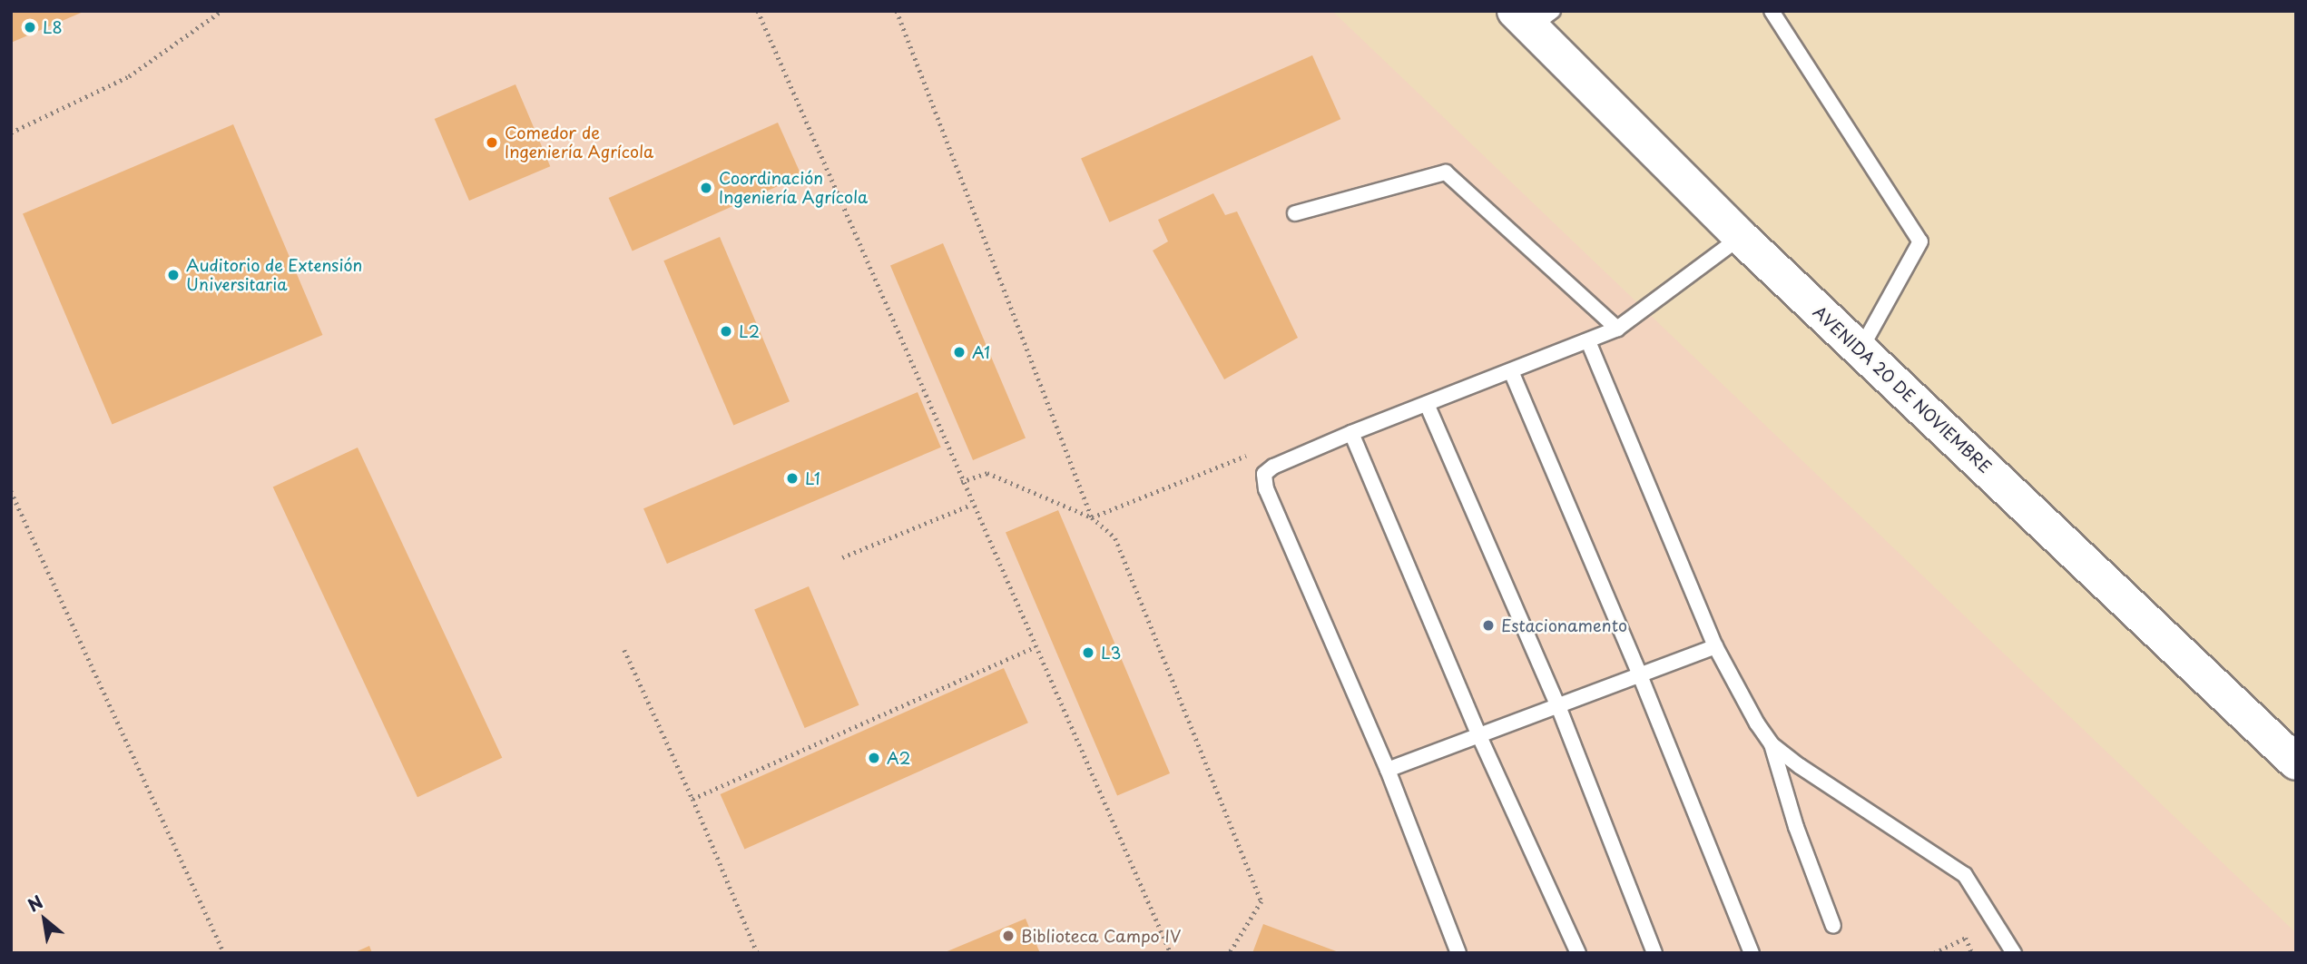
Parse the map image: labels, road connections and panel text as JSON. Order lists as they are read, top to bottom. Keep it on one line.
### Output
{"streets":{"main road":["AVENIDA 20 DE NOVIEMBRE"]},"places":["L8","Comedor de Ingeniería Agrícola","Coordinación Ingeniería Agrícola","Auditorio de Extensión Universitaria","L2","A1","L1","Estacionamento","L3","A2","Biblioteca Campo IV"],"north":"top left"}
